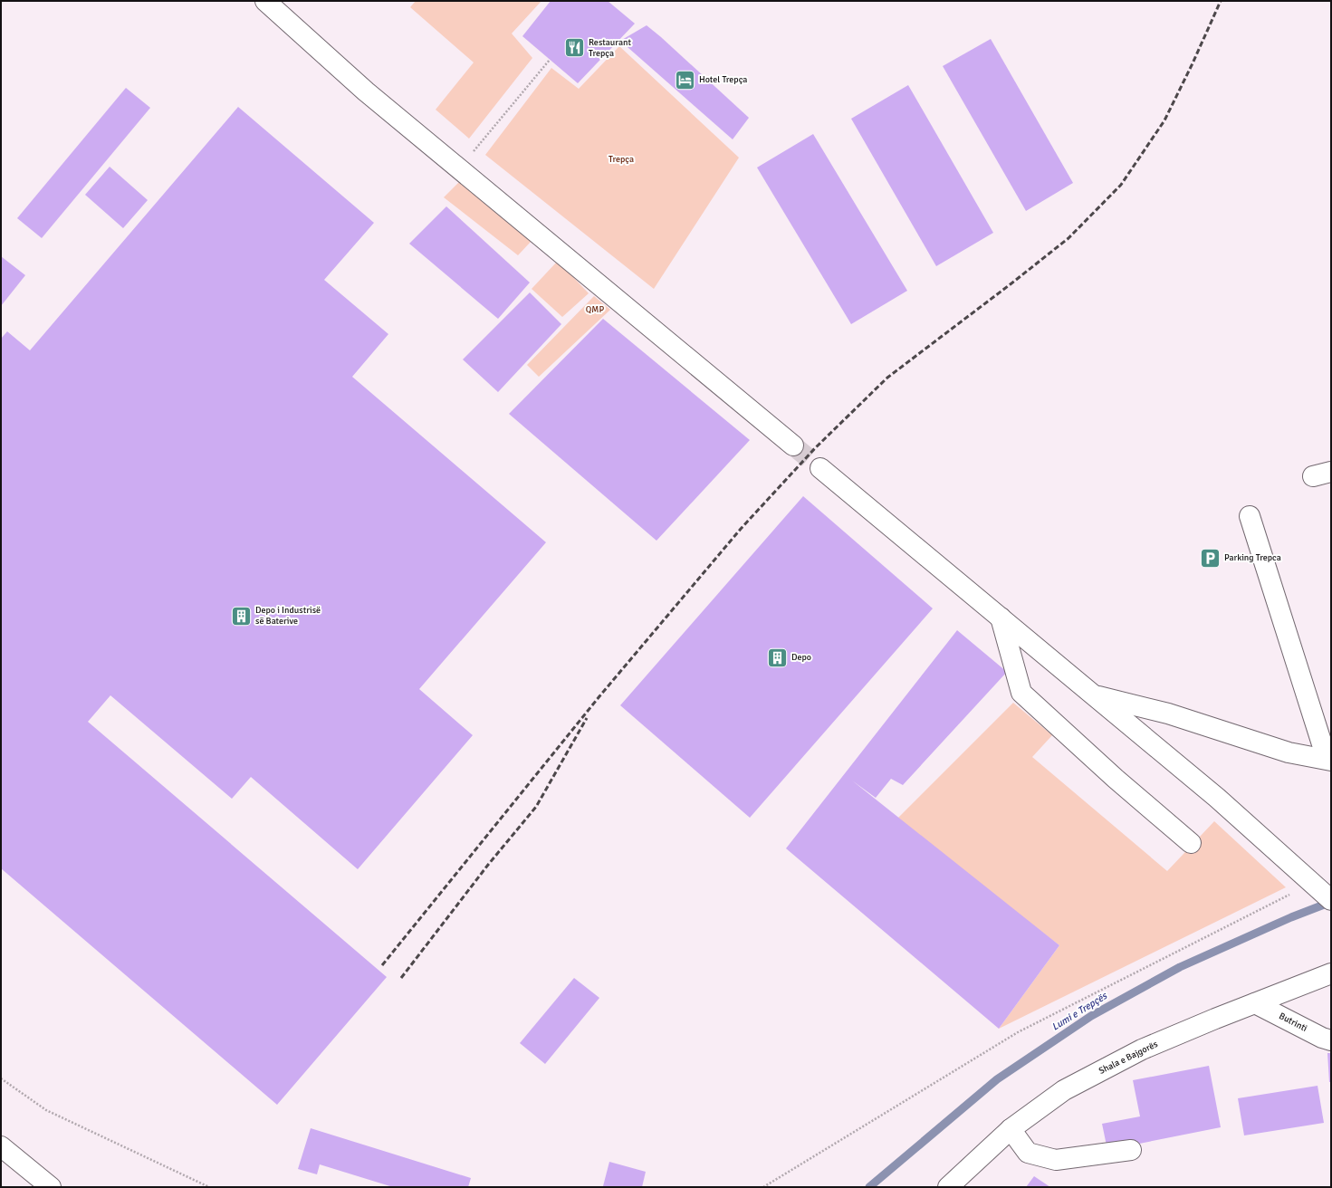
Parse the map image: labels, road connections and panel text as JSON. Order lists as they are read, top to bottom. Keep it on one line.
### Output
{"streets":{"street":["Butrinti","Shala e Bajgorës"]},"crossings":[["Butrinti","Shala e Bajgorës"]],"water":["Lumi e Trepçës"],"parks":["Trepça","QMP"],"places":{"restaurant":["Restaurant Trepça"],"hotel":["Hotel Trepça"],"parking":["Parking Trepca"],"building":["Depo i Industrisë së Baterive","Depo"]}}
